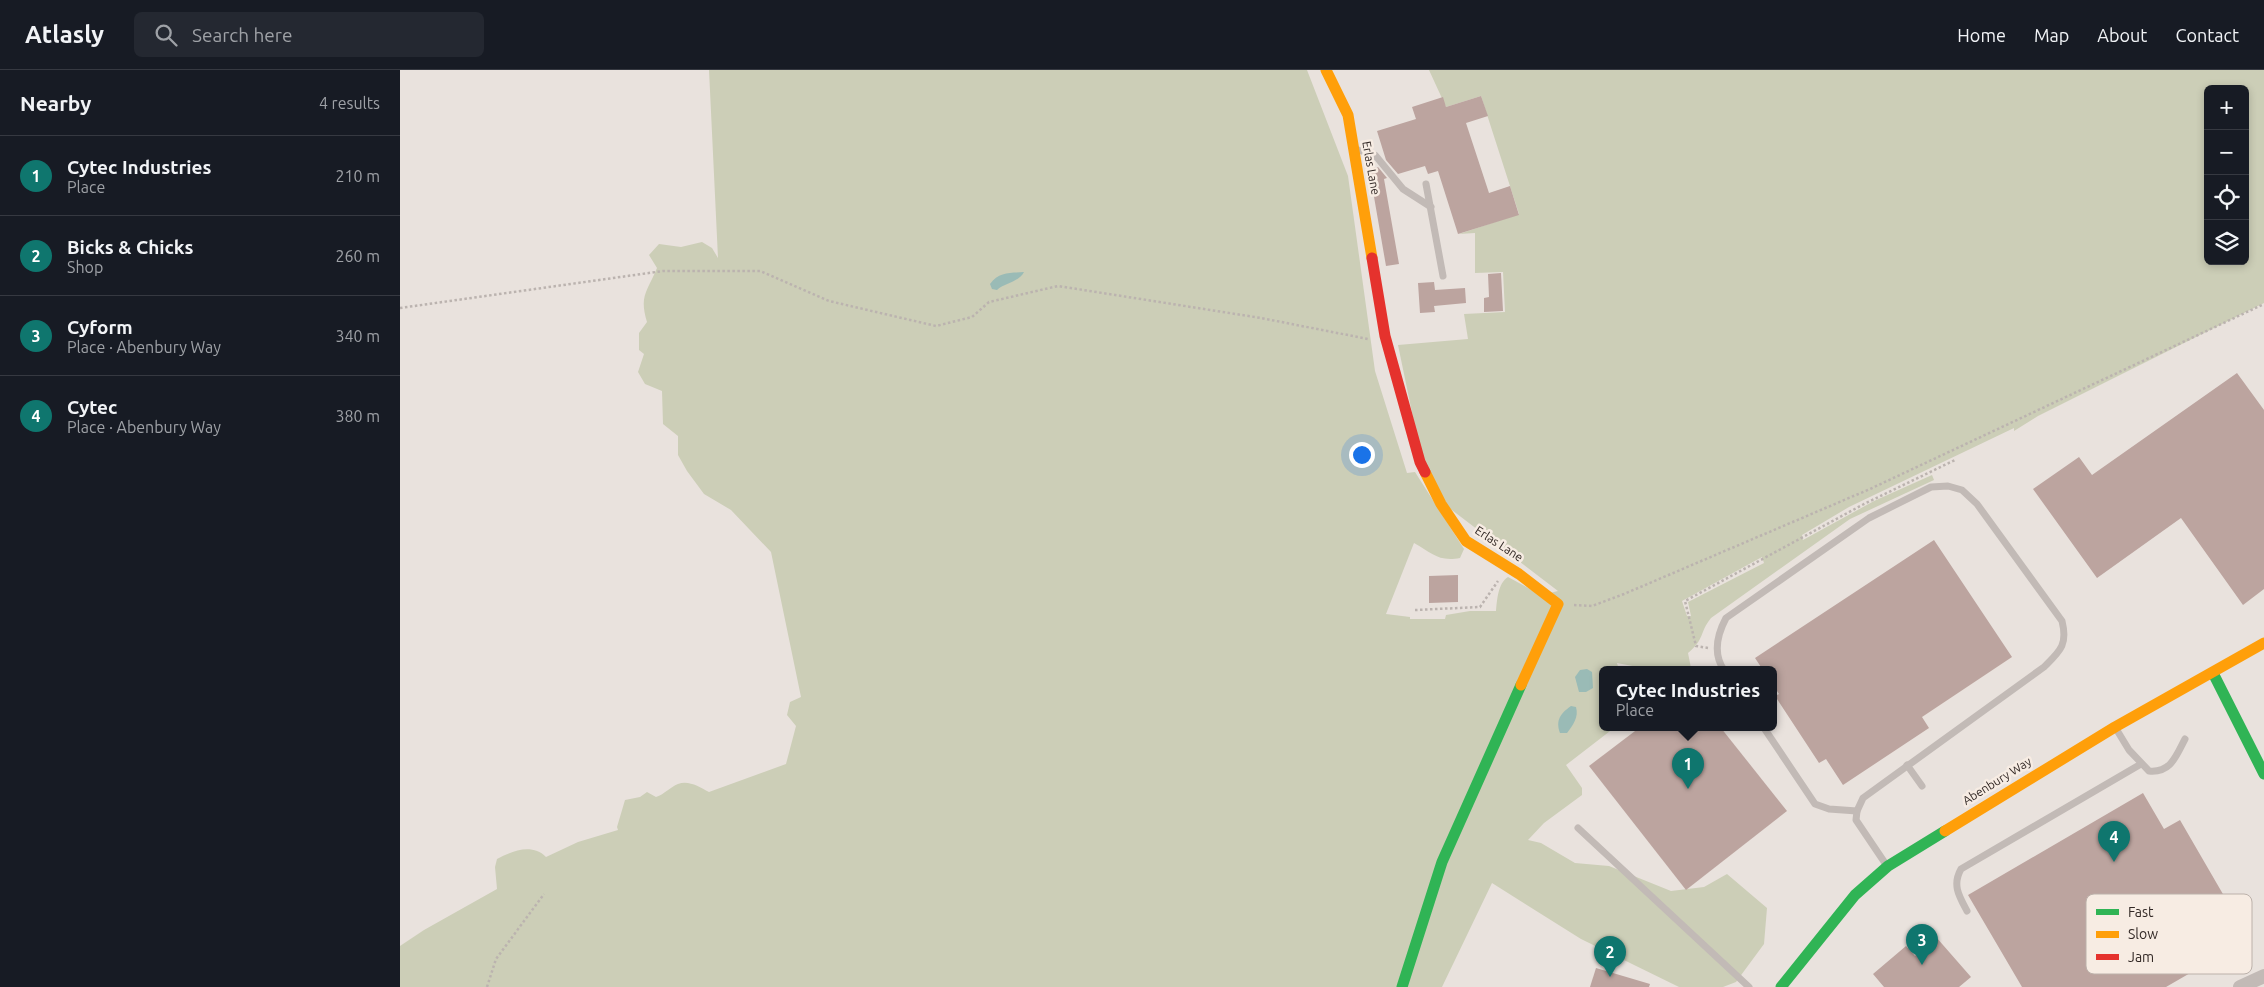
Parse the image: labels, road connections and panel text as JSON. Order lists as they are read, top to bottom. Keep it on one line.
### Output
{"streets":{"street":["Erlas Lane","Abenbury Way"]},"legend":["Fast","Slow","Jam"],"page":{"header":"Atlasly","search":"Search here","nav":["Home","Map","About","Contact"],"heading":["Nearby","4 results"],"map_buttons":["+","−"],"list":[{"mark":"1","name":"Cytec Industries","note":"Place","value":"210 m"},{"mark":"2","name":"Bicks & Chicks","note":"Shop","value":"260 m"},{"mark":"3","name":"Cyform","note":"Place · Abenbury Way","value":"340 m"},{"mark":"4","name":"Cytec","note":"Place · Abenbury Way","value":"380 m"}],"popup":["Cytec Industries","Place"],"pins":["1","4","3","2"]}}
